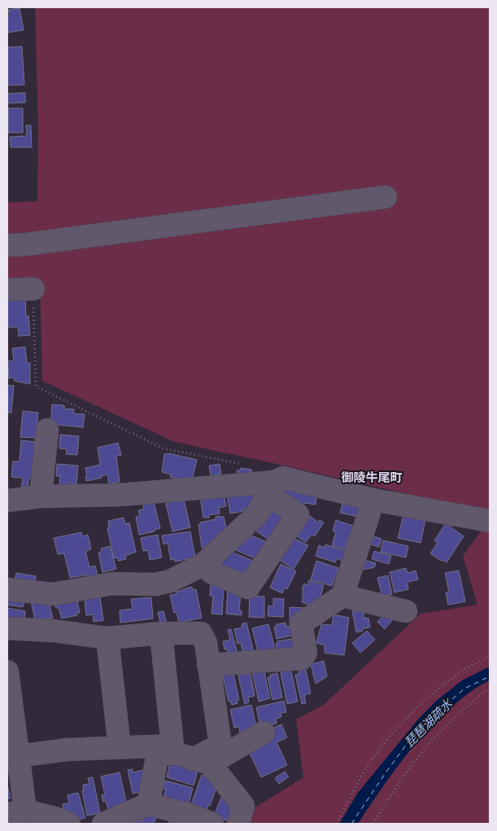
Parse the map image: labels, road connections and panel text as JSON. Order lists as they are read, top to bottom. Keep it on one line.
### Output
{"districts":["御陵牛尾町"],"water":["琵琶湖疏水"]}
